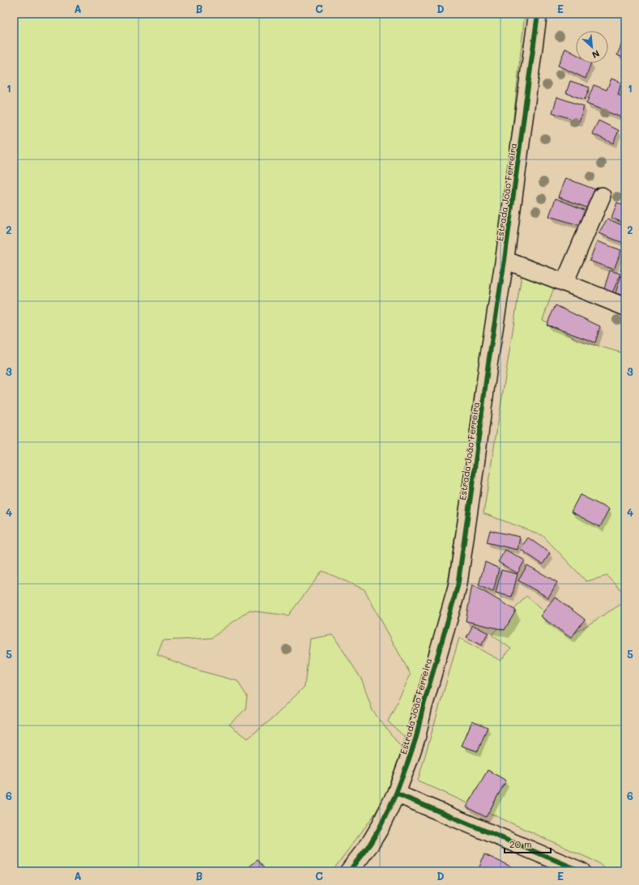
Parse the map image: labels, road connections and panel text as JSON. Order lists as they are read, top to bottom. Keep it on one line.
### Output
{"streets":{"street":["Estrada João Ferreira"]},"scale_bar":"20 m","north":"bottom right","grid":{"columns":["A","B","C","D","E"],"rows":["1","2","3","4","5","6"]}}
